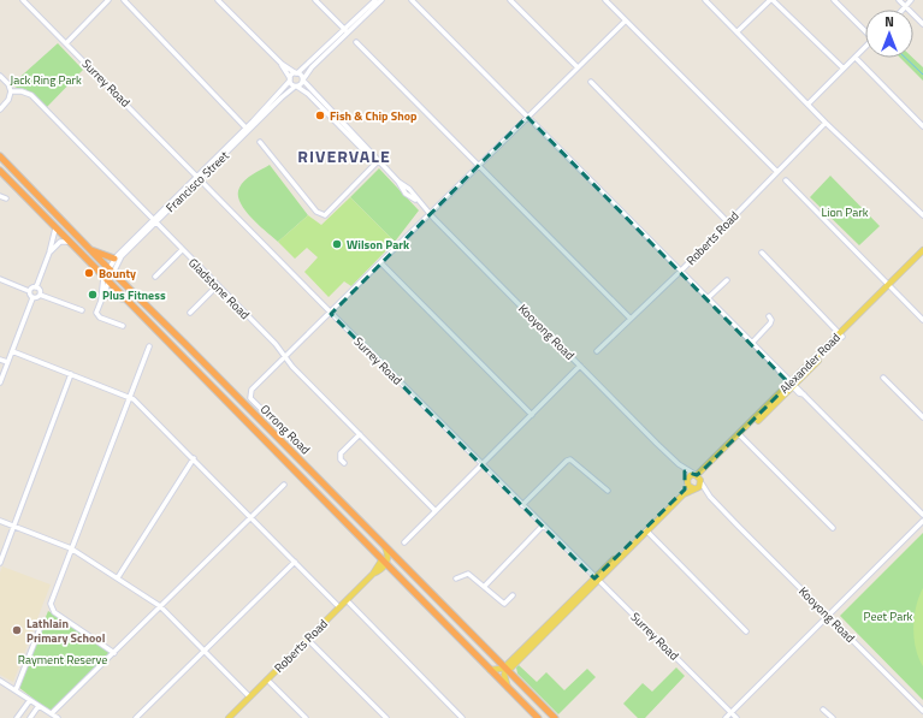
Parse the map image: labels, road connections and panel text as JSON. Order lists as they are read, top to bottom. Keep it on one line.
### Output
{"streets":{"highway":["Orrong Road"],"main road":["Roberts Road","Alexander Road"],"street":["Surrey Road","Francisco Street","Gladstone Road","Kooyong Road"]},"crossings":[["Surrey Road","Francisco Street"],["Francisco Street","Gladstone Road"],["Francisco Street","Kooyong Road"],["Francisco Street","Orrong Road"],["Roberts Road","Orrong Road"],["Kooyong Road","Alexander Road"]],"districts":["RIVERVALE"],"parks":["Jack Ring Park","Lion Park","Peet Park","Rayment Reserve"],"places":["Fish & Chip Shop","Wilson Park","Bounty","Plus Fitness","Lathlain Primary School"],"north":"top"}
